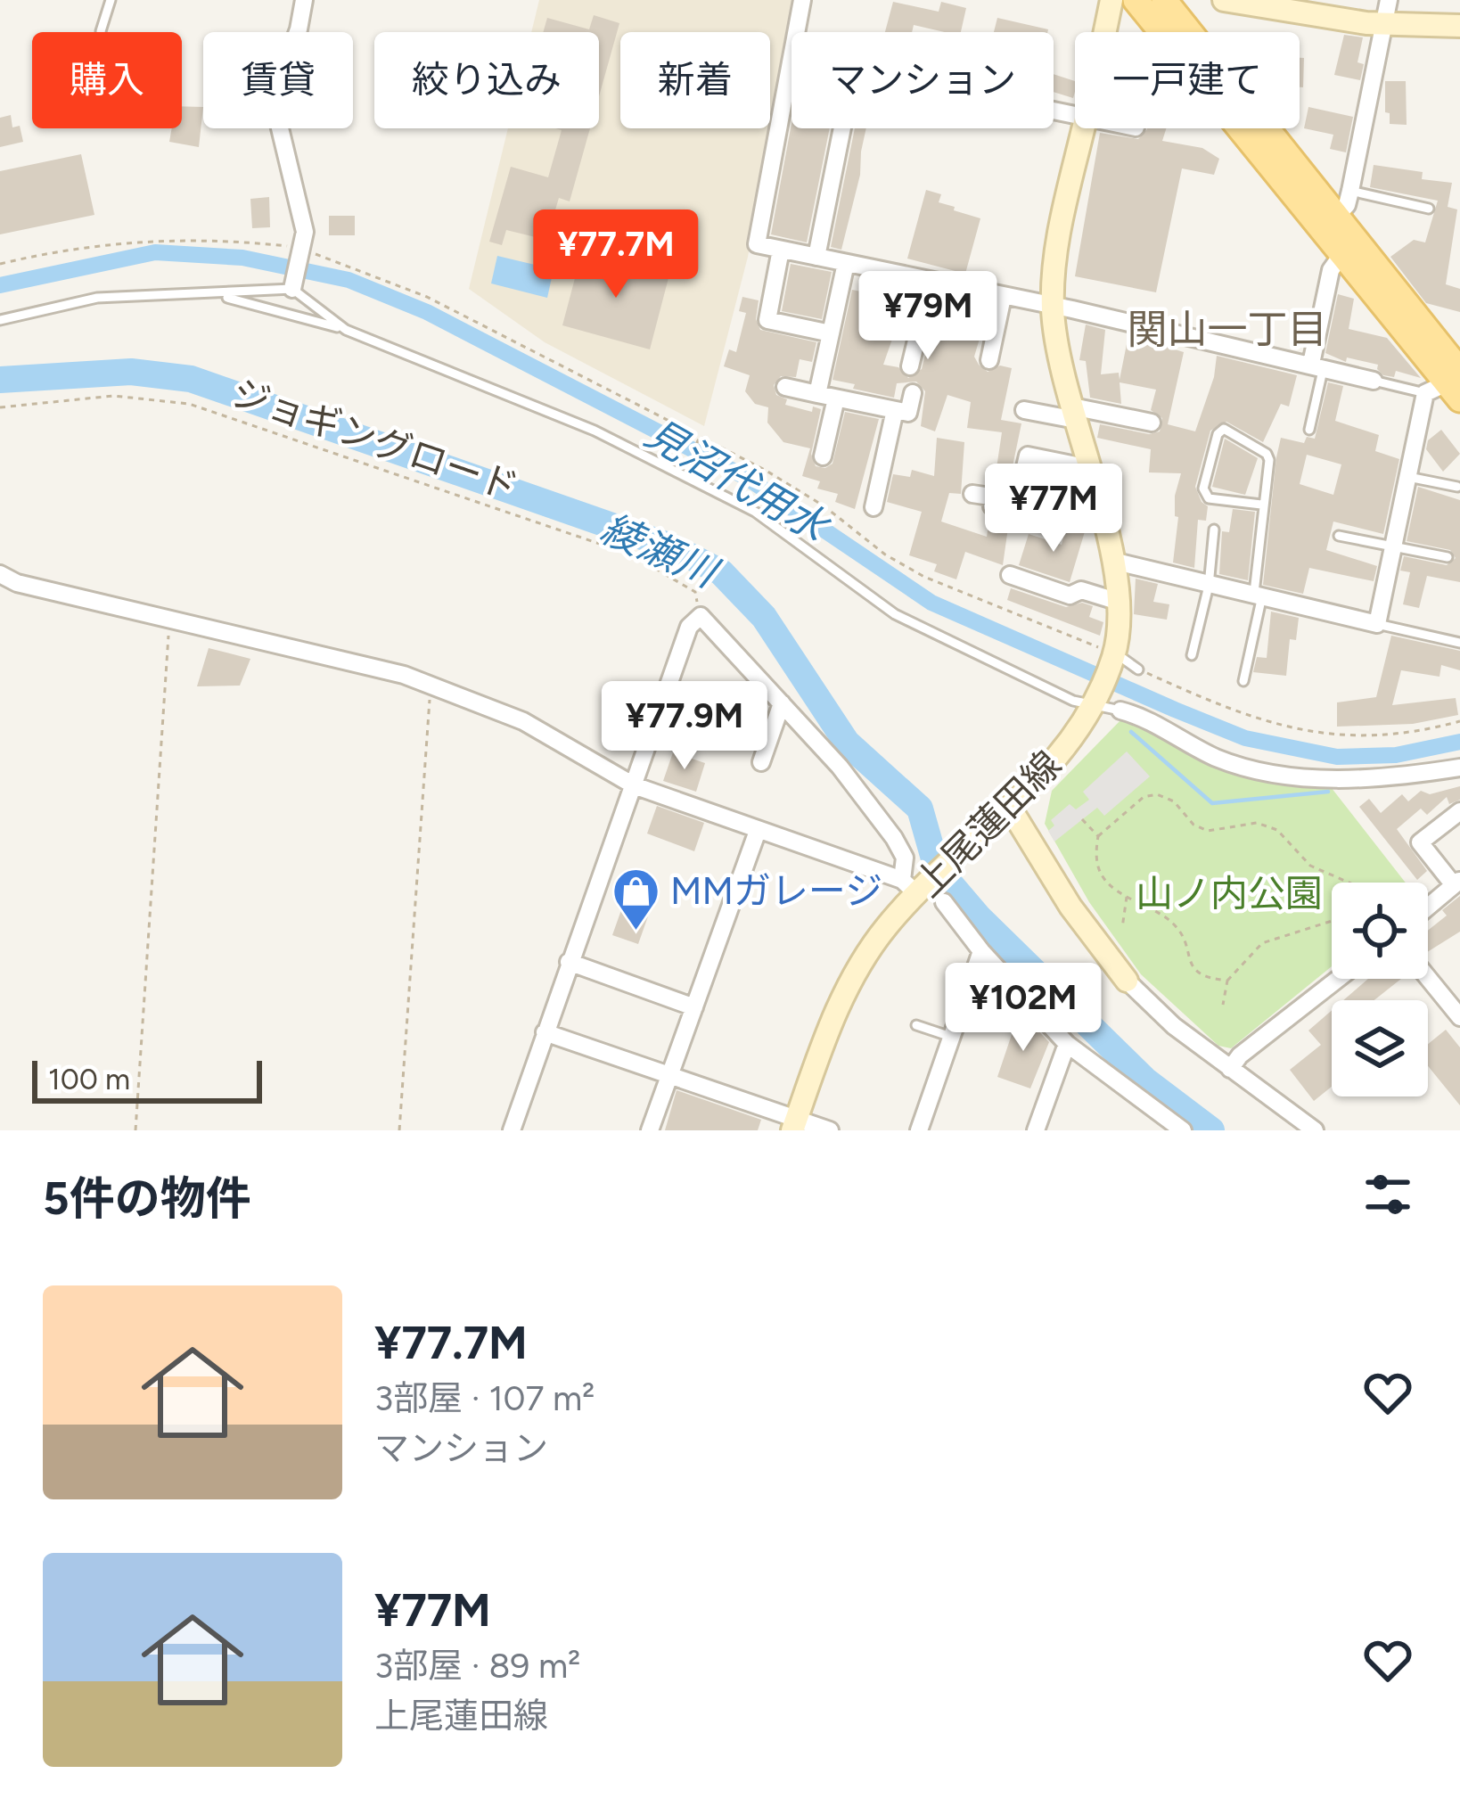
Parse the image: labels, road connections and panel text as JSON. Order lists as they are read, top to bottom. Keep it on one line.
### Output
{"streets":{"main road":["上尾蓮田線"],"path":["ジョギングロード"]},"districts":["関山一丁目"],"water":["見沼代用水","綾瀬川"],"parks":["山ノ内公園"],"places":{"shop":["MMガレージ"]},"scale_bar":"100 m","page":{"chip":["購入","賃貸","絞り込み","新着","マンション","一戸建て"],"price":["¥77.7M","¥79M","¥77M","¥77.9M","¥102M"],"scale":"100 m","heading":"5件の物件","list":[{"name":"¥77.7M","note":"3部屋 · 107 m² · マンション"},{"name":"¥77M","note":"3部屋 · 89 m² · 上尾蓮田線"}]}}
